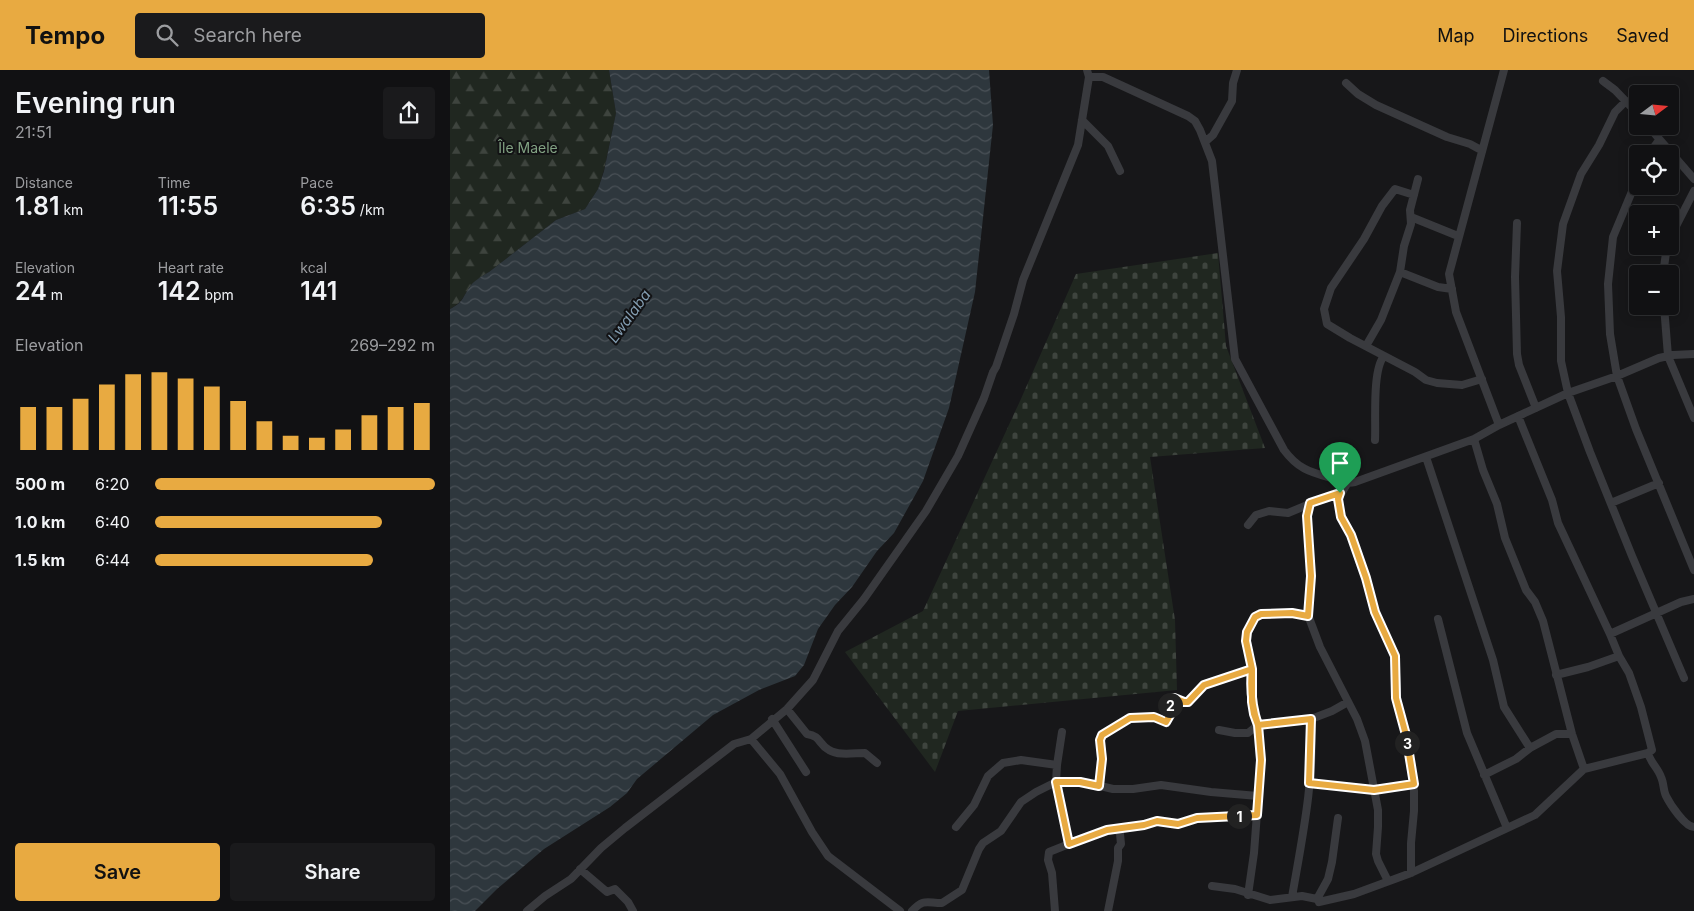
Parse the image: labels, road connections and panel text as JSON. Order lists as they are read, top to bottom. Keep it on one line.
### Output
{"water":["Lwalaba"],"parks":["Île Maele"],"north":"right","page":{"header":"Tempo","search":"Search here","nav":["Map","Directions","Saved"],"heading":["Evening run","21:51"],"map_buttons":["+","−"],"stats":[["Distance","1.81 km"],["Time","11:55"],["Pace","6:35 /km"],["Elevation","24 m"],["Heart rate","142 bpm"],["kcal","141"]],"chart":["Elevation","269–292 m"],"list":[{"name":"500 m","note":"6:20"},{"name":"1.0 km","note":"6:40"},{"name":"1.5 km","note":"6:44"}],"pins":["2","3","1"],"buttons":["Save","Share"]}}
